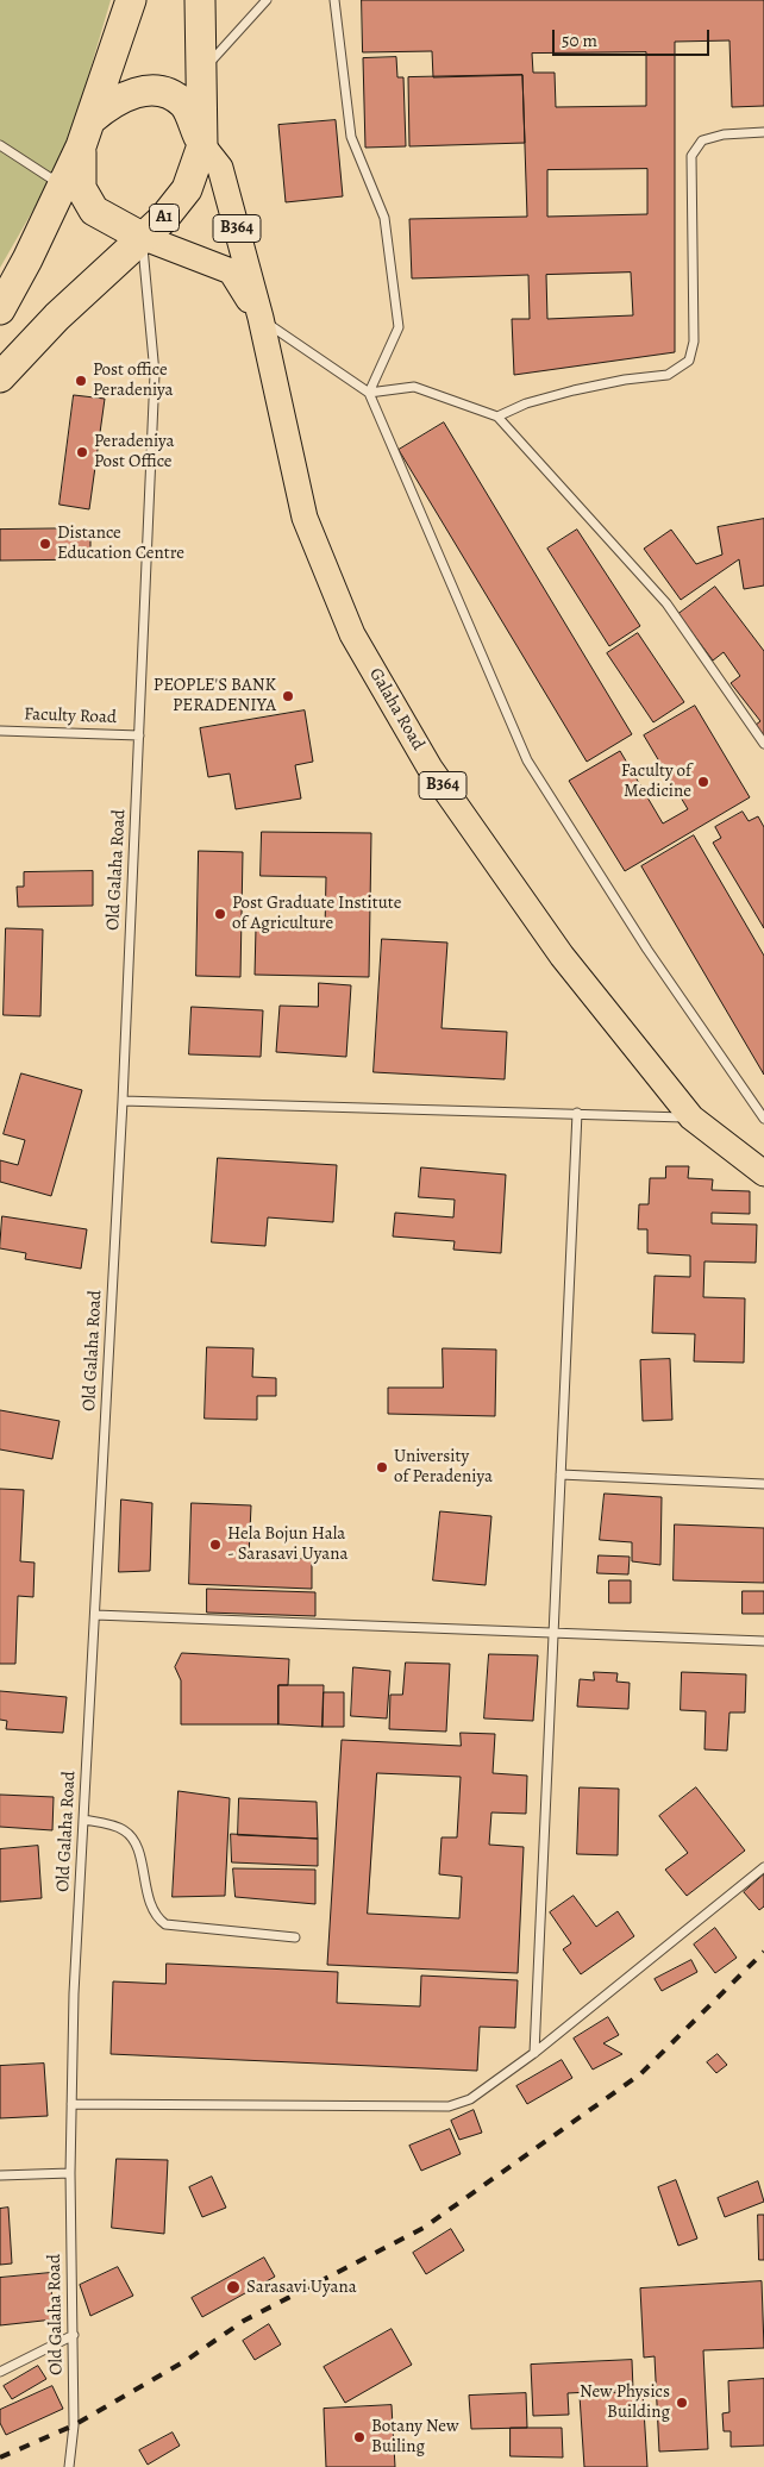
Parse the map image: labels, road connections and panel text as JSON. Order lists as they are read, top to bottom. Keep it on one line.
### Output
{"streets":{"highway":["A1"],"main road":["B364","Galaha Road"],"lane":["Faculty Road","Old Galaha Road"]},"crossings":[["A1","Galaha Road"],["A1","Old Galaha Road"],["Galaha Road","Old Galaha Road"],["Faculty Road","Old Galaha Road"]],"places":["Post office Peradeniya","Peradeniya Post Office","Distance Education Centre","PEOPLE'S BANK PERADENIYA","Faculty of Medicine","Post Graduate Institute of Agriculture","University of Peradeniya","Hela Bojun Hala - Sarasavi Uyana","Sarasavi Uyana","New Physics Building","Botany New Builing"],"scale_bar":"50 m"}
